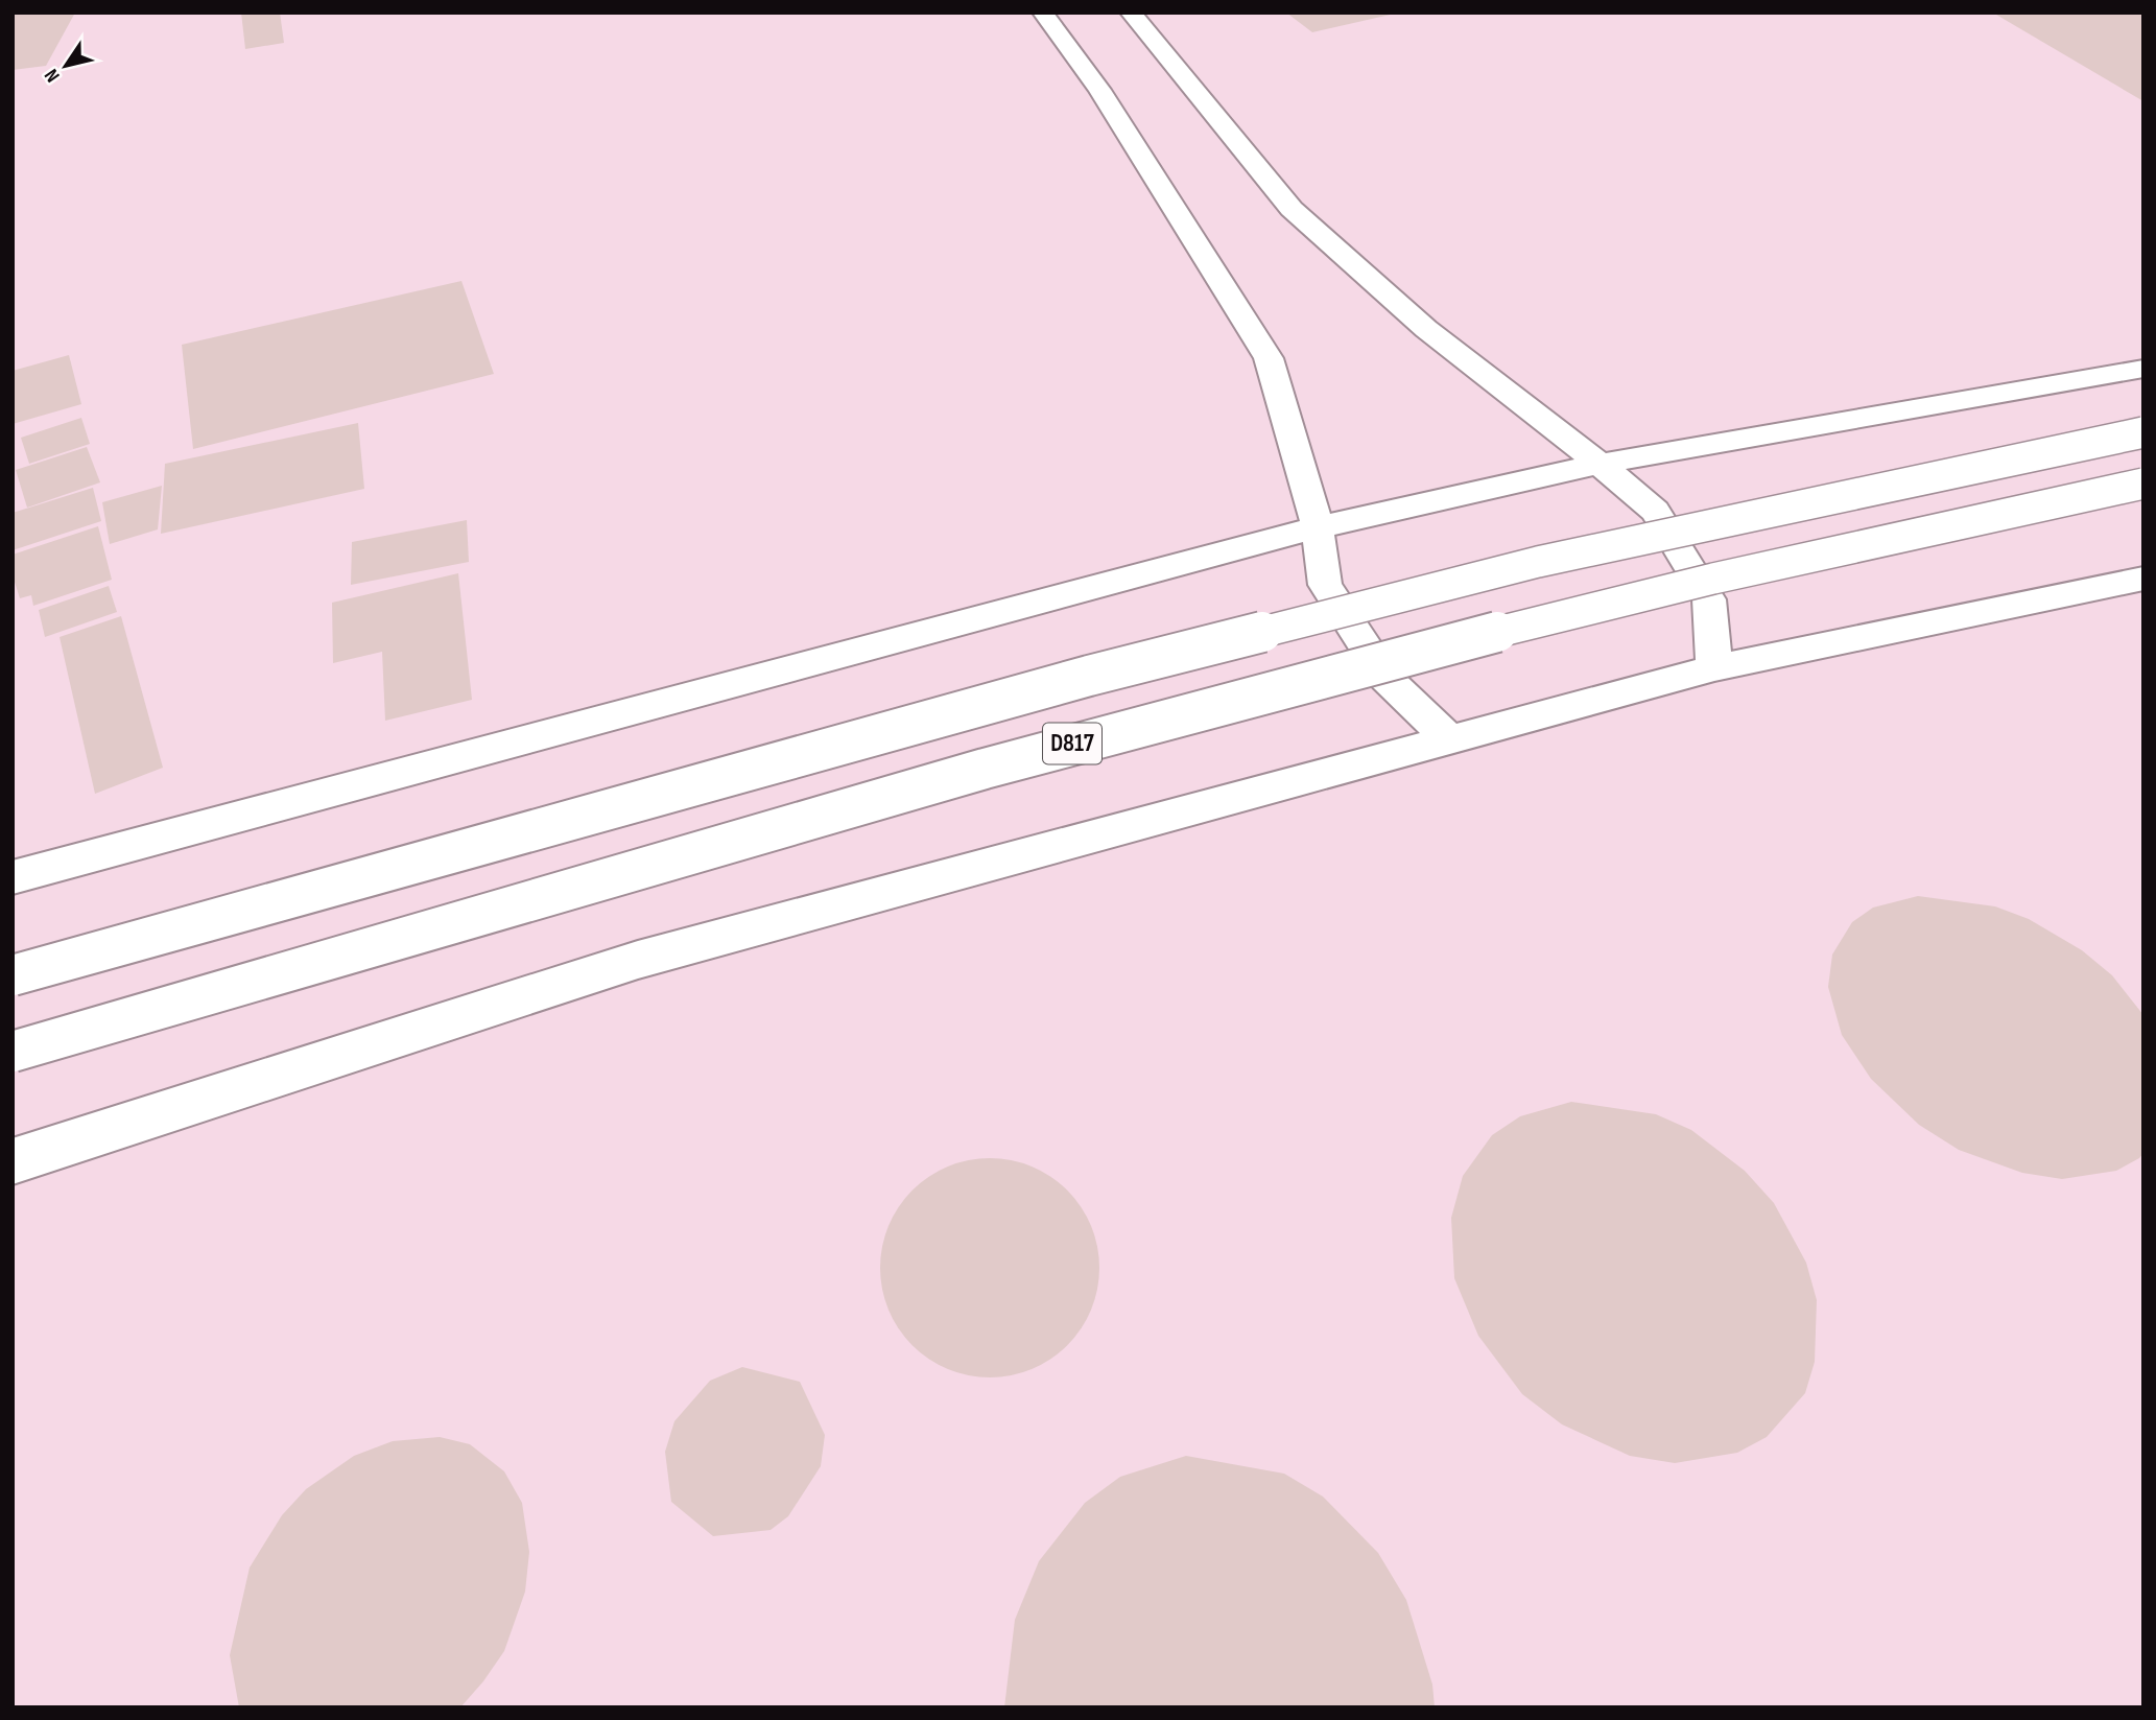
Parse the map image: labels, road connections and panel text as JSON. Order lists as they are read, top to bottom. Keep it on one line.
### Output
{"streets":{"highway":["D817"]},"north":"bottom left"}
